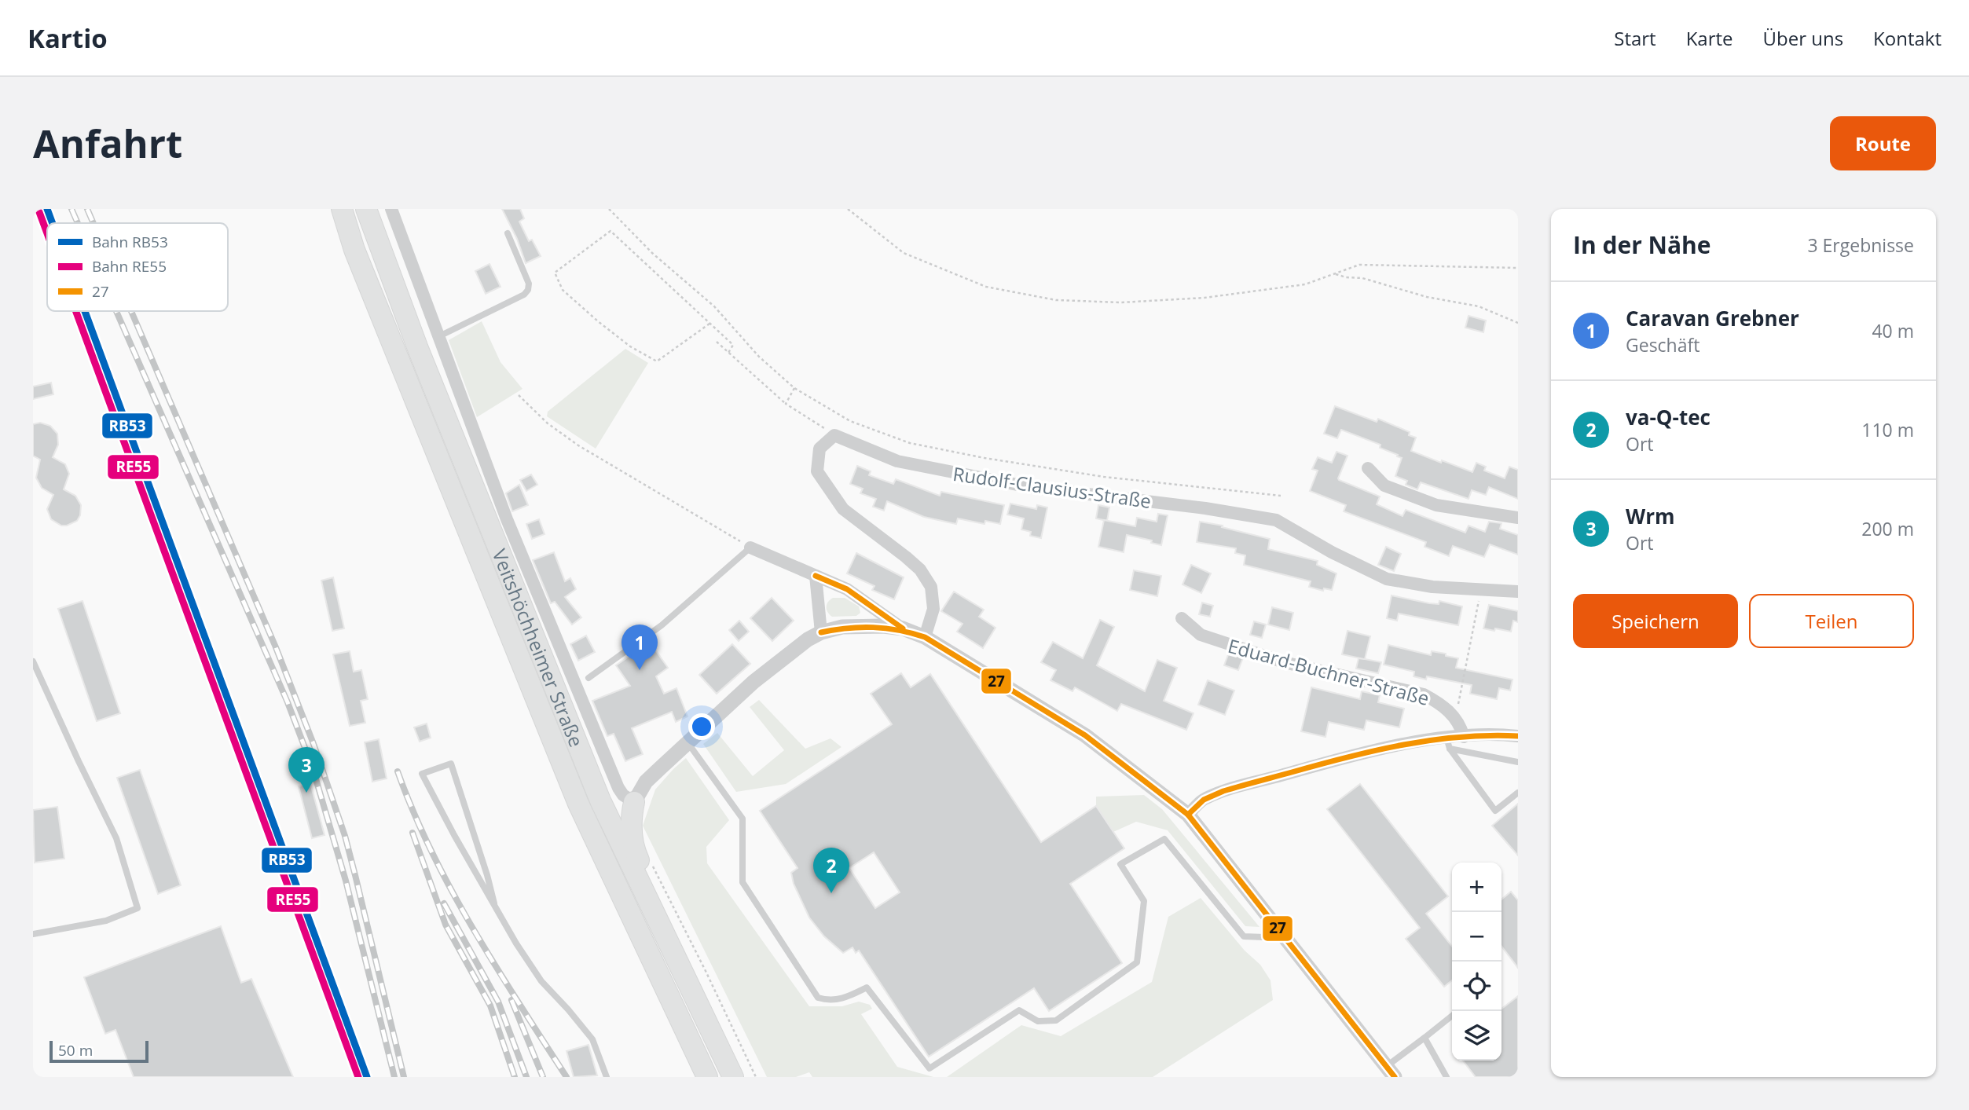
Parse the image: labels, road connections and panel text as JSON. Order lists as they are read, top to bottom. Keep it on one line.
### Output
{"streets":{"highway":["Veitshöchheimer Straße"],"street":["Rudolf-Clausius-Straße","Eduard-Buchner-Straße"]},"lines":["rail line RB53","rail line RE55","transit line 27"],"legend":["Bahn RB53","Bahn RE55","27"],"scale_bar":"50 m","page":{"header":"Kartio","nav":["Start","Karte","Über uns","Kontakt"],"buttons":["Route",["Speichern","Teilen"]],"title":"Anfahrt","heading":["In der Nähe","3 Ergebnisse"],"list":[{"mark":"1","name":"Caravan Grebner","note":"Geschäft","value":"40 m"},{"mark":"2","name":"va-Q-tec","note":"Ort","value":"110 m"},{"mark":"3","name":"Wrm","note":"Ort","value":"200 m"}],"pins":["1","3","2"],"map_buttons":["+","−"],"scale":"50 m"}}
